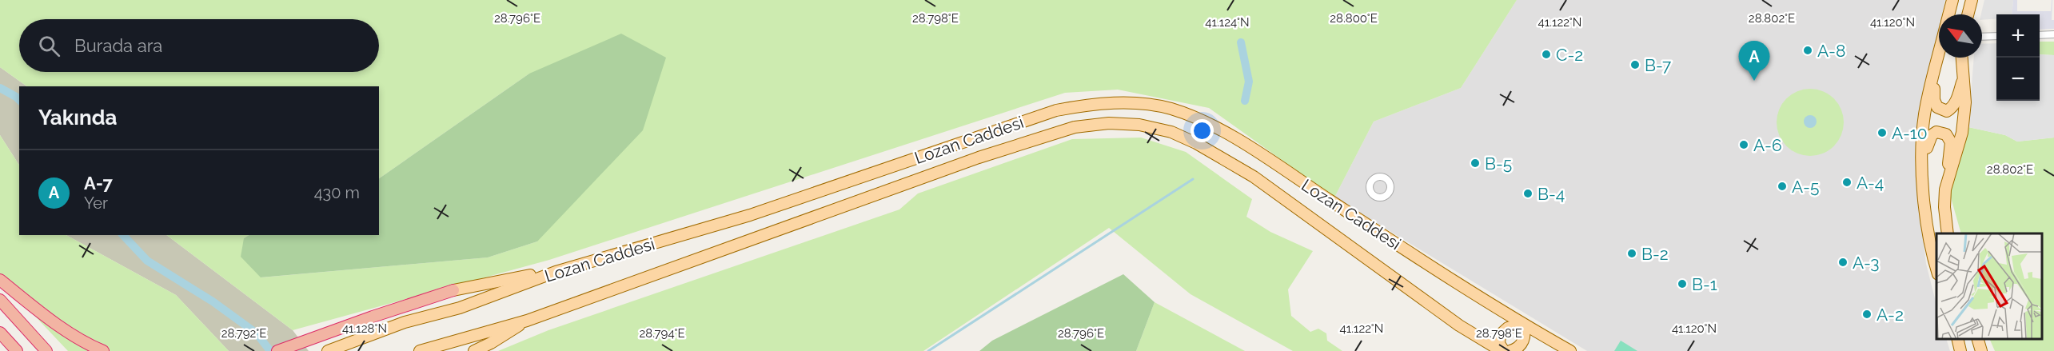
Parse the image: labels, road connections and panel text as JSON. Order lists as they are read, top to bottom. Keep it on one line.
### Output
{"streets":{"main road":["Lozan Caddesi"]},"places":["A-8","C-2","B-7","A-10","A-6","B-5","A-4","A-5","B-4","B-2","A-3","B-1","A-2"],"north":"top left","page":{"map_buttons":["+","−"],"search":"Burada ara","pins":"A","heading":"Yakında","list":[{"mark":"A","name":"A-7","note":"Yer","value":"430 m"}]},"coordinates":["28.800°E","28.796°E","28.798°E","28.802°E","41.124°N","41.122°N","41.120°N","41.128°N","28.792°E","28.794°E"]}
